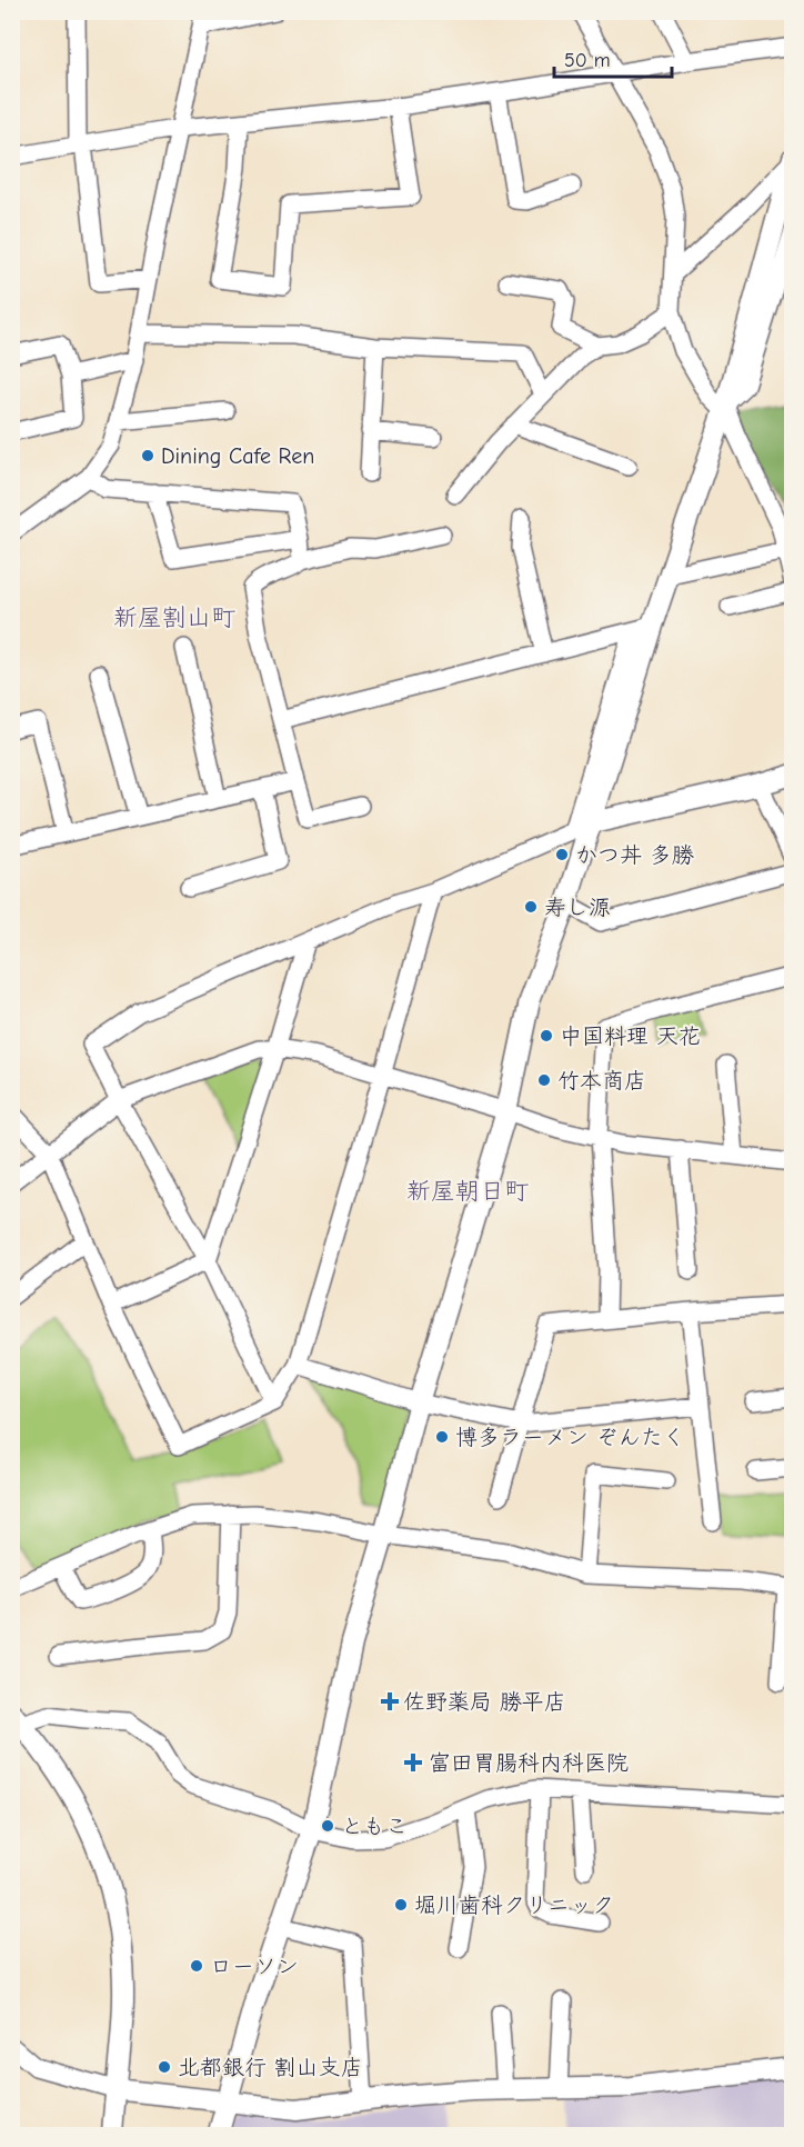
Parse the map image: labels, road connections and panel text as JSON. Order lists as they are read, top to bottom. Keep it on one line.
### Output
{"districts":["新屋割山町","新屋朝日町"],"places":{"other":["Dining Cafe Ren","かつ丼 多勝","寿し源","中国料理 天花","竹本商店","博多ラーメン ぞんたく","ともこ","堀川歯科クリニック","ローソン","北都銀行 割山支店"],"health":["佐野薬局 勝平店","富田胃腸科内科医院"]},"scale_bar":"50 m"}
